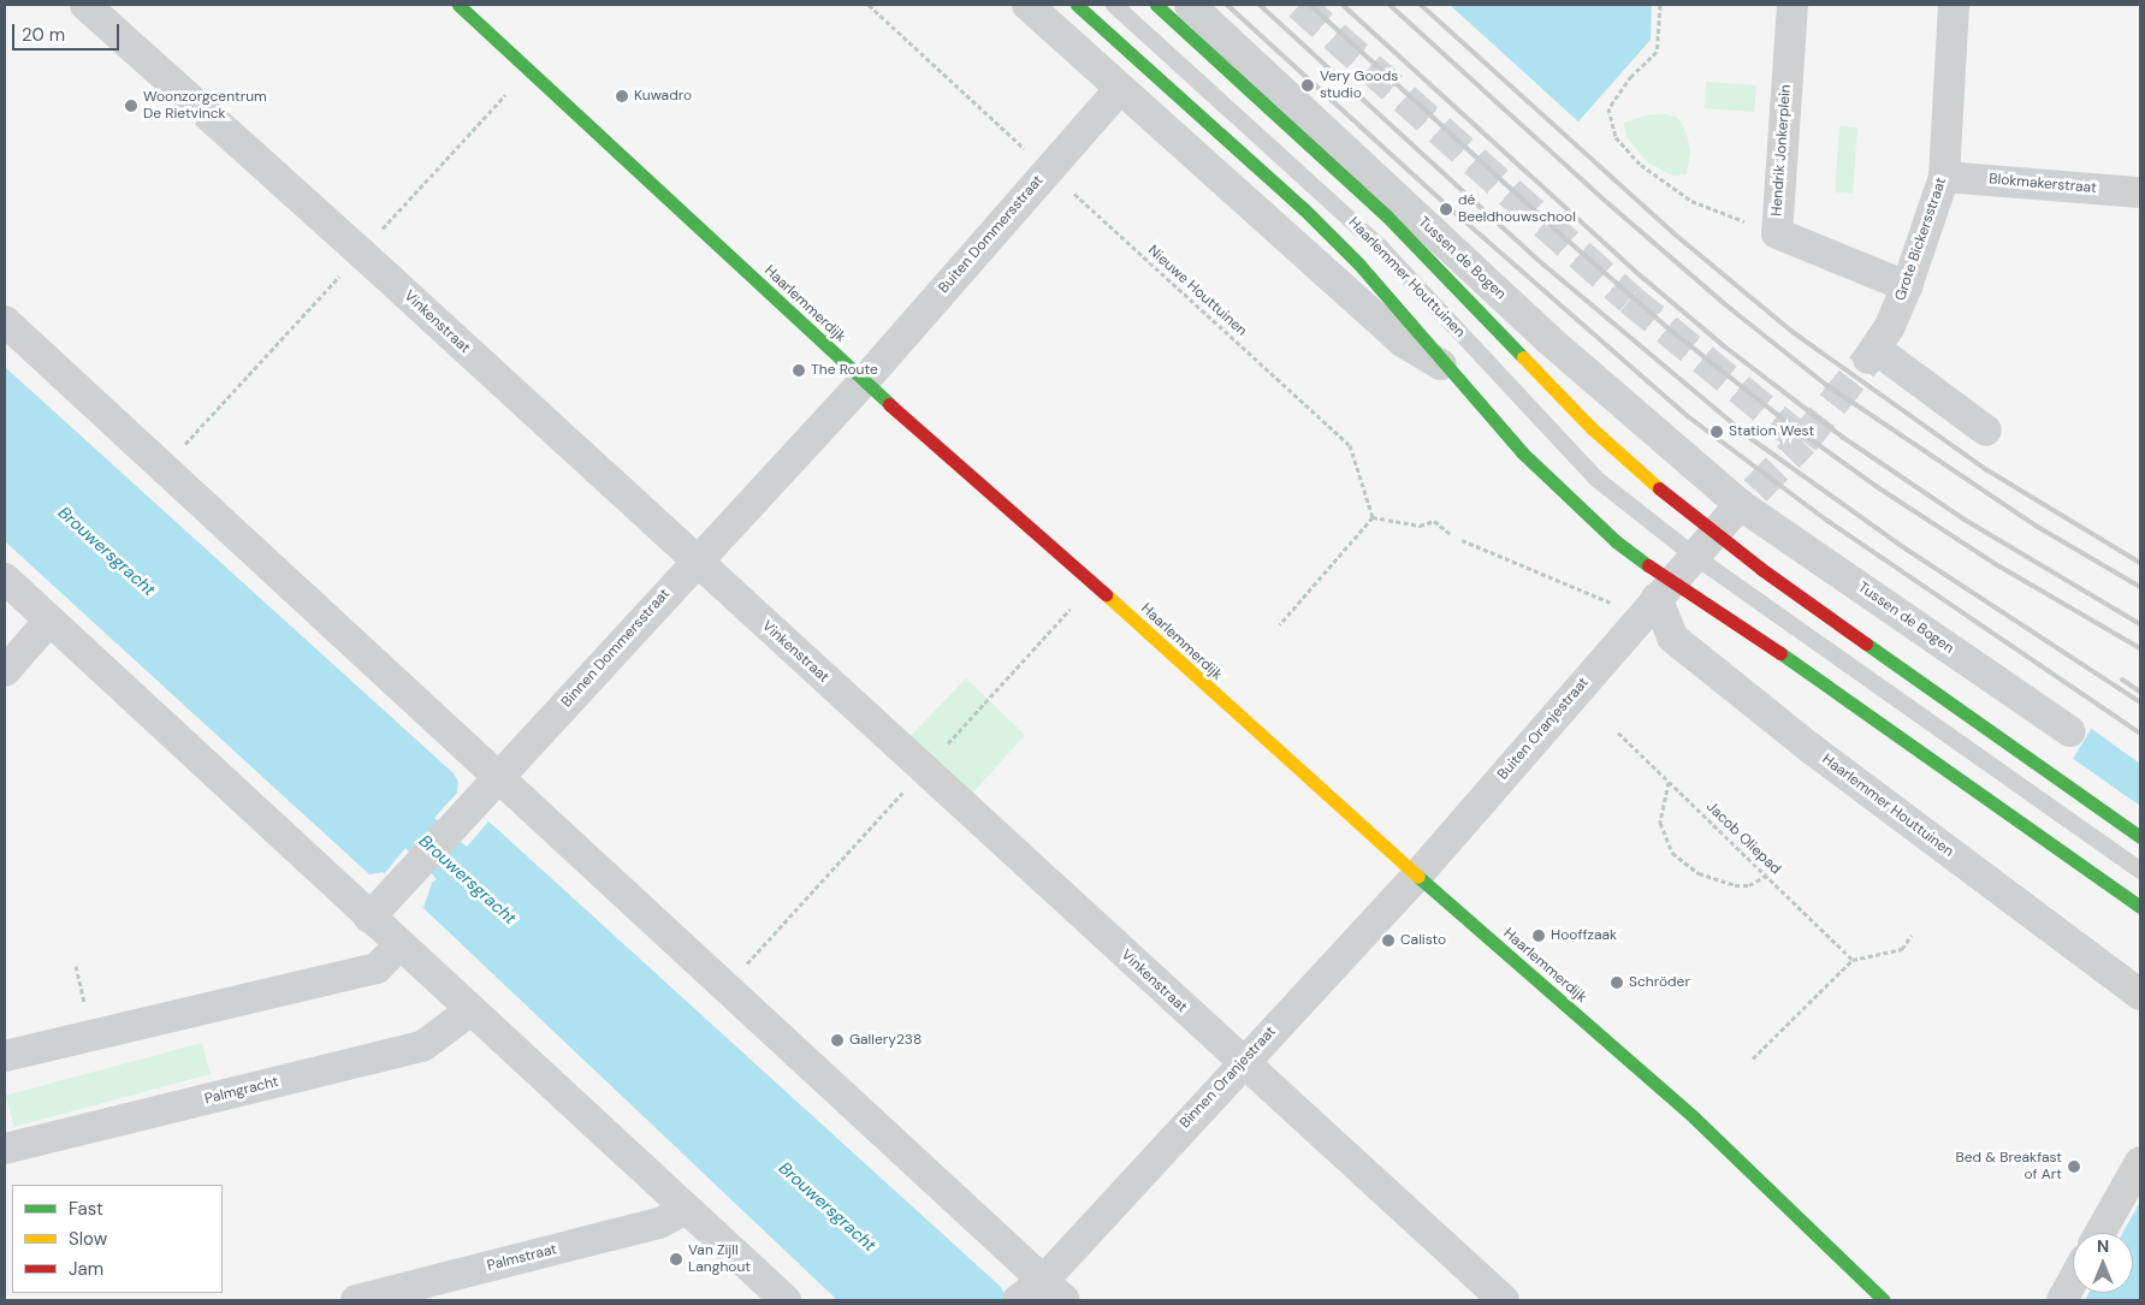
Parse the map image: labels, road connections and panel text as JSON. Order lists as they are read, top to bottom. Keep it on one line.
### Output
{"streets":{"street":["Hendrik Jonkerplein","Blokmakerstraat","Buiten Dommersstraat","Grote Bickersstraat","Tussen de Bogen","Haarlemmer Houttuinen","Haarlemmerdijk","Vinkenstraat","Binnen Dommersstraat","Buiten Oranjestraat","Binnen Oranjestraat","Palmgracht","Palmstraat"],"path":["Nieuwe Houttuinen","Jacob Oliepad"]},"crossings":[["Hendrik Jonkerplein","Grote Bickersstraat"],["Blokmakerstraat","Grote Bickersstraat"],["Buiten Dommersstraat","Haarlemmer Houttuinen"],["Buiten Dommersstraat","Nieuwe Houttuinen"],["Buiten Dommersstraat","Haarlemmerdijk"],["Buiten Dommersstraat","Binnen Dommersstraat"],["Haarlemmer Houttuinen","Buiten Oranjestraat"],["Haarlemmerdijk","Binnen Dommersstraat"],["Haarlemmerdijk","Buiten Oranjestraat"],["Haarlemmerdijk","Binnen Oranjestraat"],["Vinkenstraat","Binnen Dommersstraat"],["Vinkenstraat","Binnen Oranjestraat"],["Buiten Oranjestraat","Binnen Oranjestraat"]],"water":["Brouwersgracht"],"places":["Very Goods studio","Kuwadro","Woonzorgcentrum De Rietvinck","dé Beeldhouwschool","The Route","Station West","Hooffzaak","Calisto","Schröder","Gallery238","Bed & Breakfast of Art","Van Zijll Langhout"],"legend":["Fast","Slow","Jam"],"scale_bar":"20 m","north":"top"}
